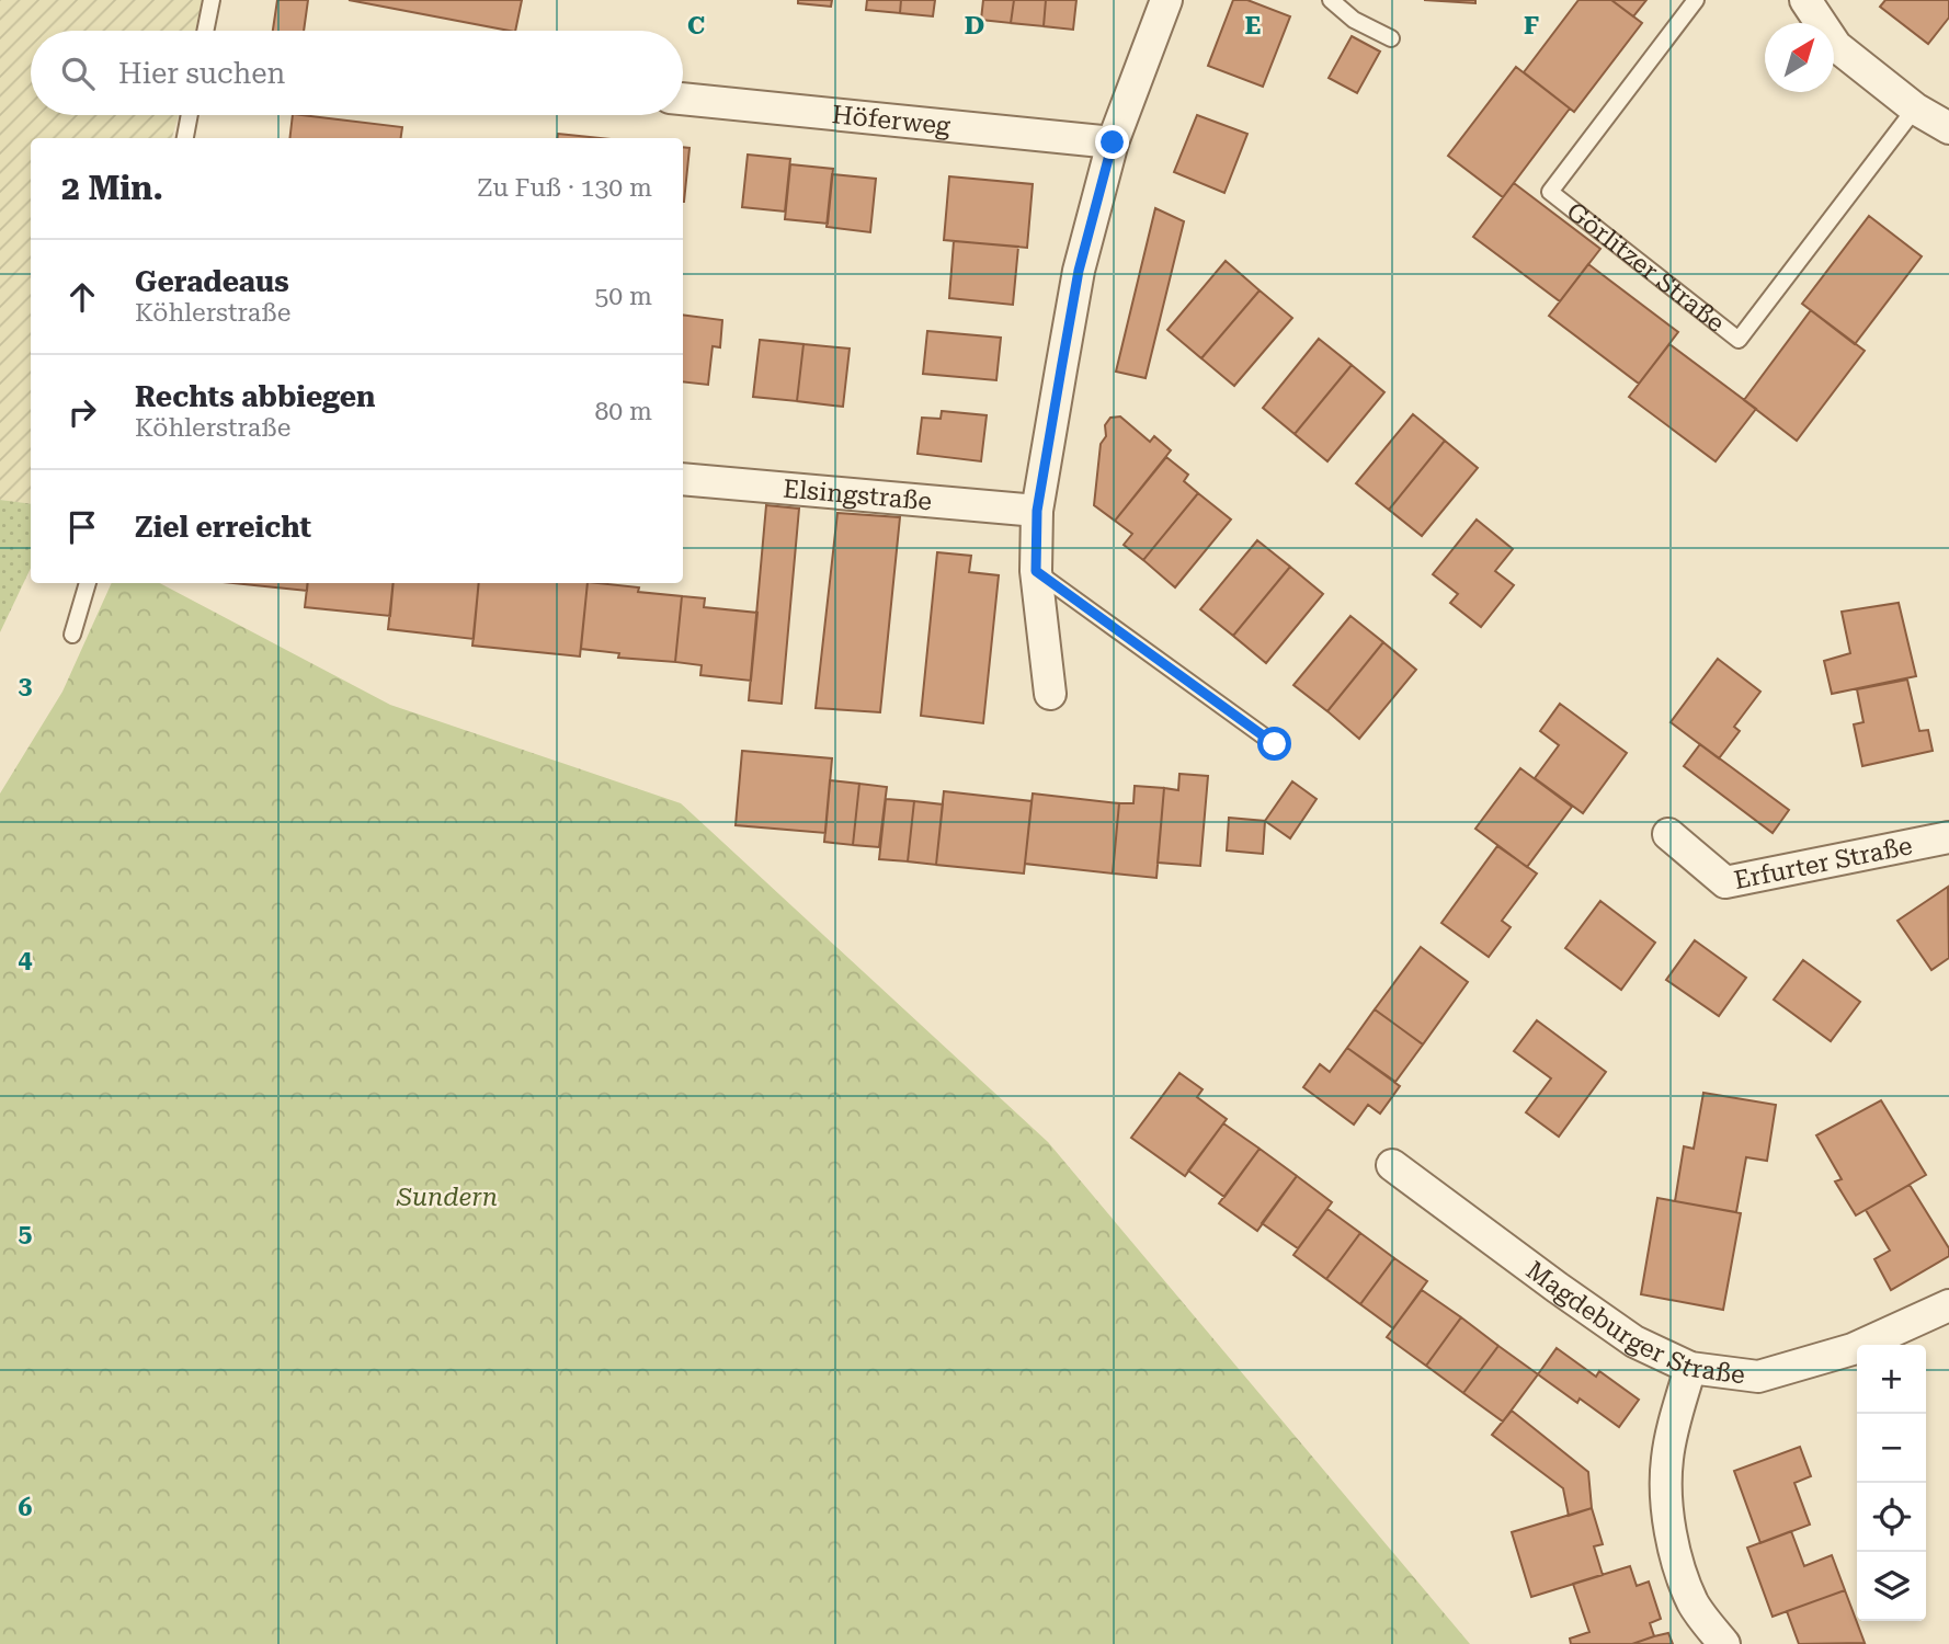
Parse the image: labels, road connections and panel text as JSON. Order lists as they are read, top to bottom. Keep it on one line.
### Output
{"streets":{"street":["Höferweg","Elsingstraße","Erfurter Straße","Magdeburger Straße"],"lane":["Görlitzer Straße"]},"parks":["Sundern"],"north":"top right","page":{"search":"Hier suchen","heading":["2 Min.","Zu Fuß · 130 m"],"list":[["Geradeaus","Köhlerstraße","50 m"],["Rechts abbiegen","Köhlerstraße","80 m"],"Ziel erreicht"],"map_buttons":["+","−"]},"grid":{"columns":["C","D","E","F"],"rows":["3","4","5","6"]}}
